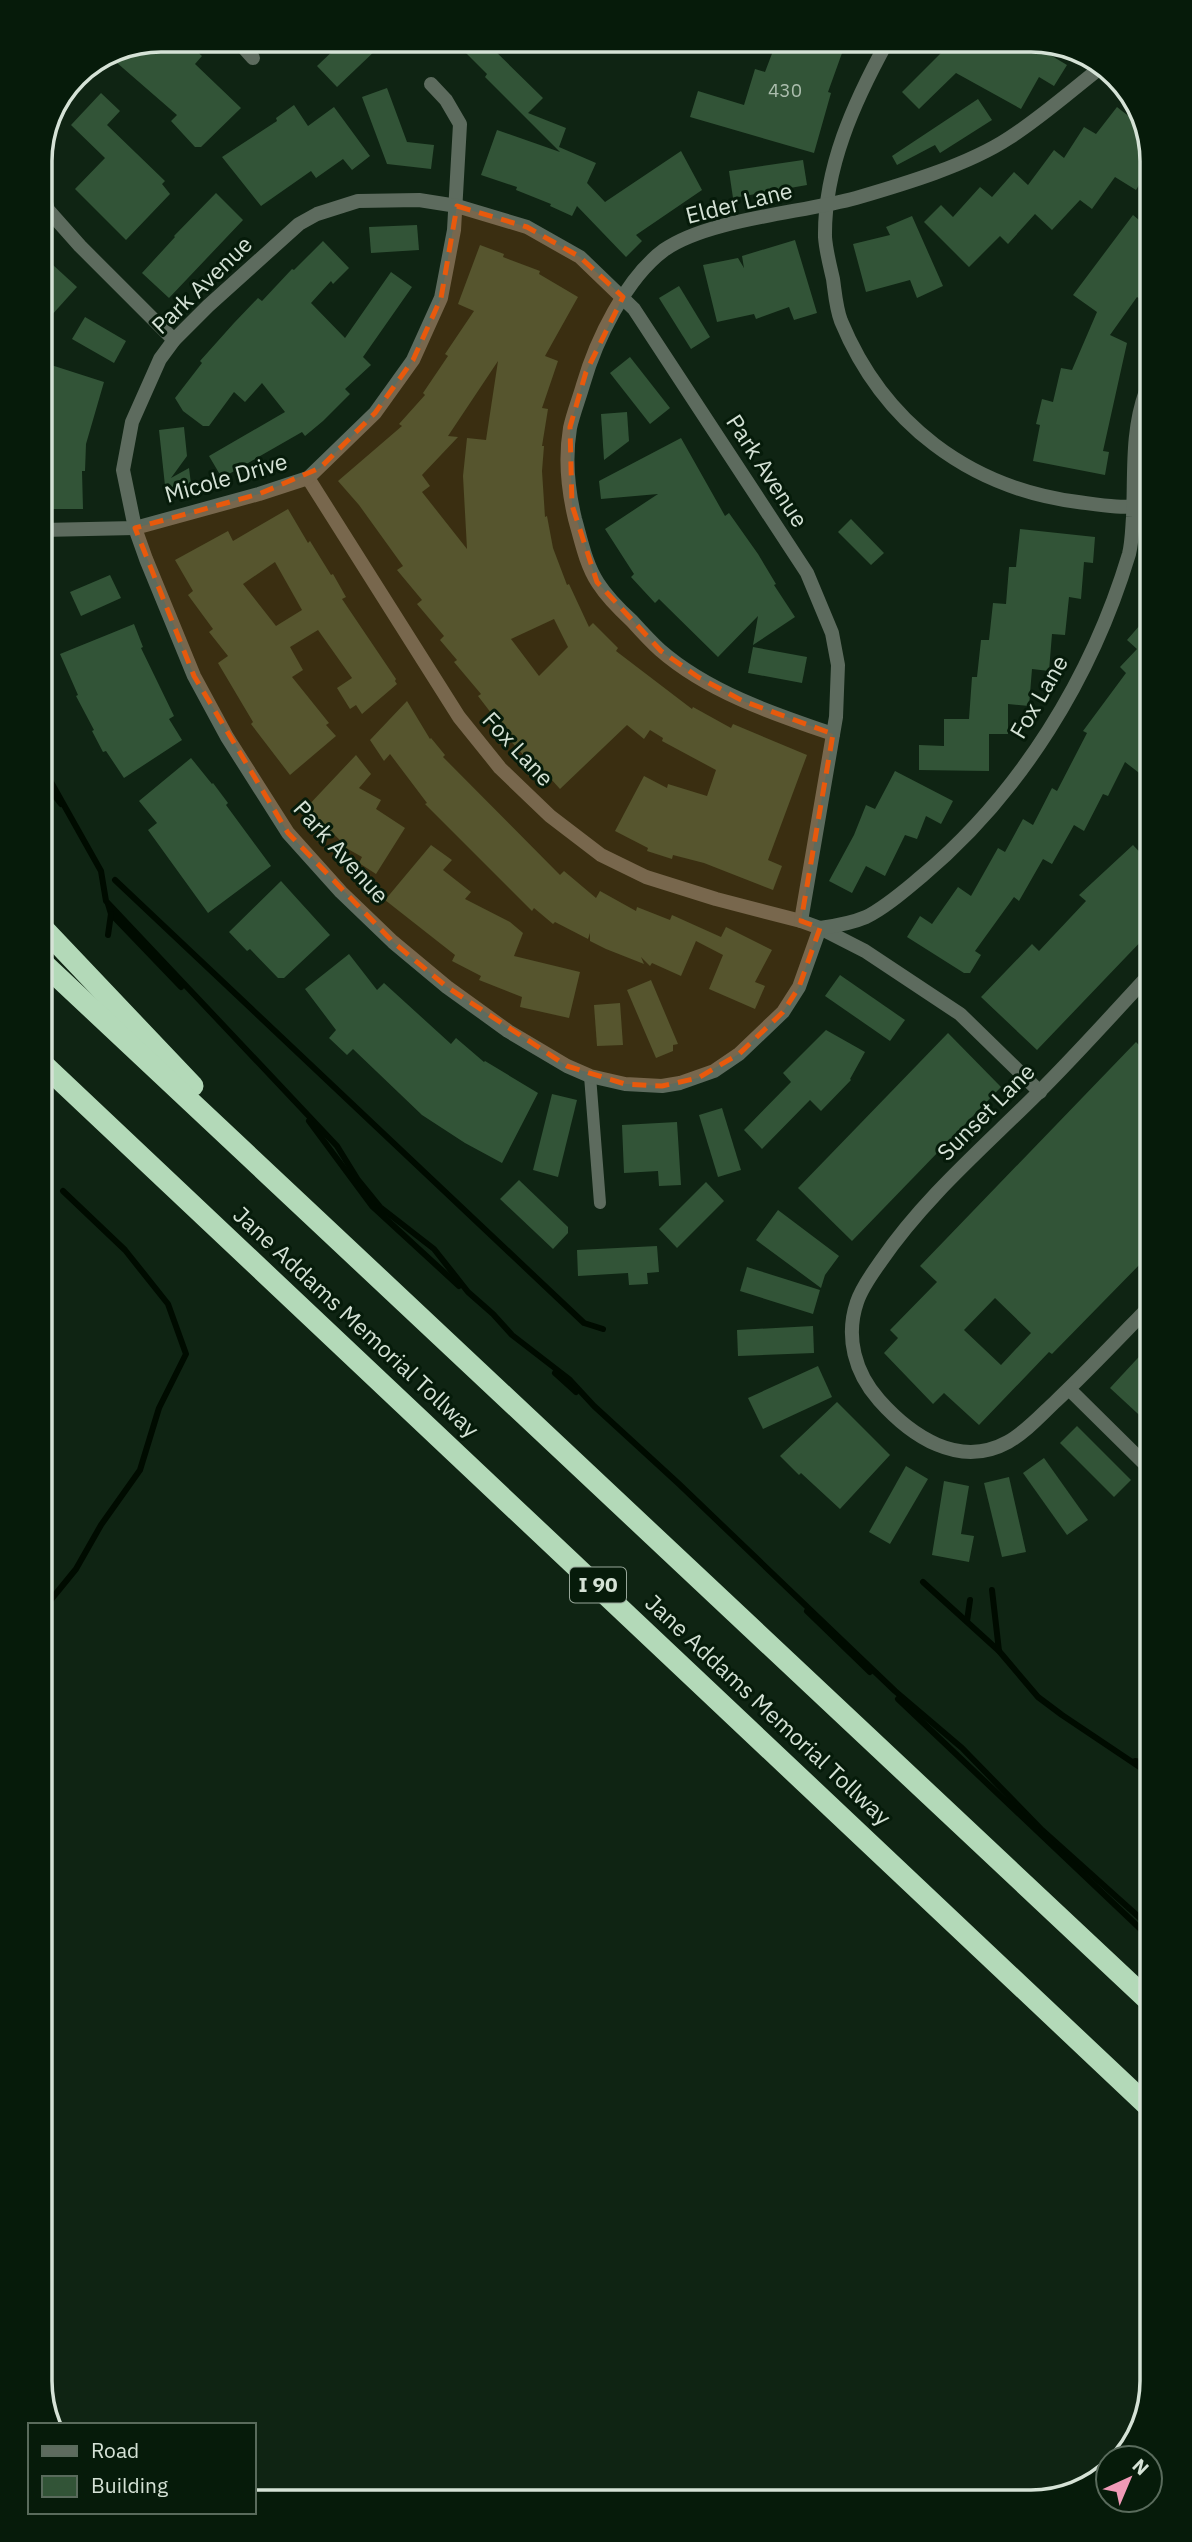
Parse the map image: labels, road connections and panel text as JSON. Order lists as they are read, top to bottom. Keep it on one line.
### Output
{"streets":{"highway":["Jane Addams Memorial Tollway","I 90"],"street":["Elder Lane","Park Avenue","Micole Drive","Fox Lane","Sunset Lane"]},"crossings":[["Elder Lane","Park Avenue"],["Park Avenue","Micole Drive"],["Park Avenue","Fox Lane"],["Micole Drive","Fox Lane"]],"house_numbers":["430"],"legend":["Road","Building"],"north":"top right"}
